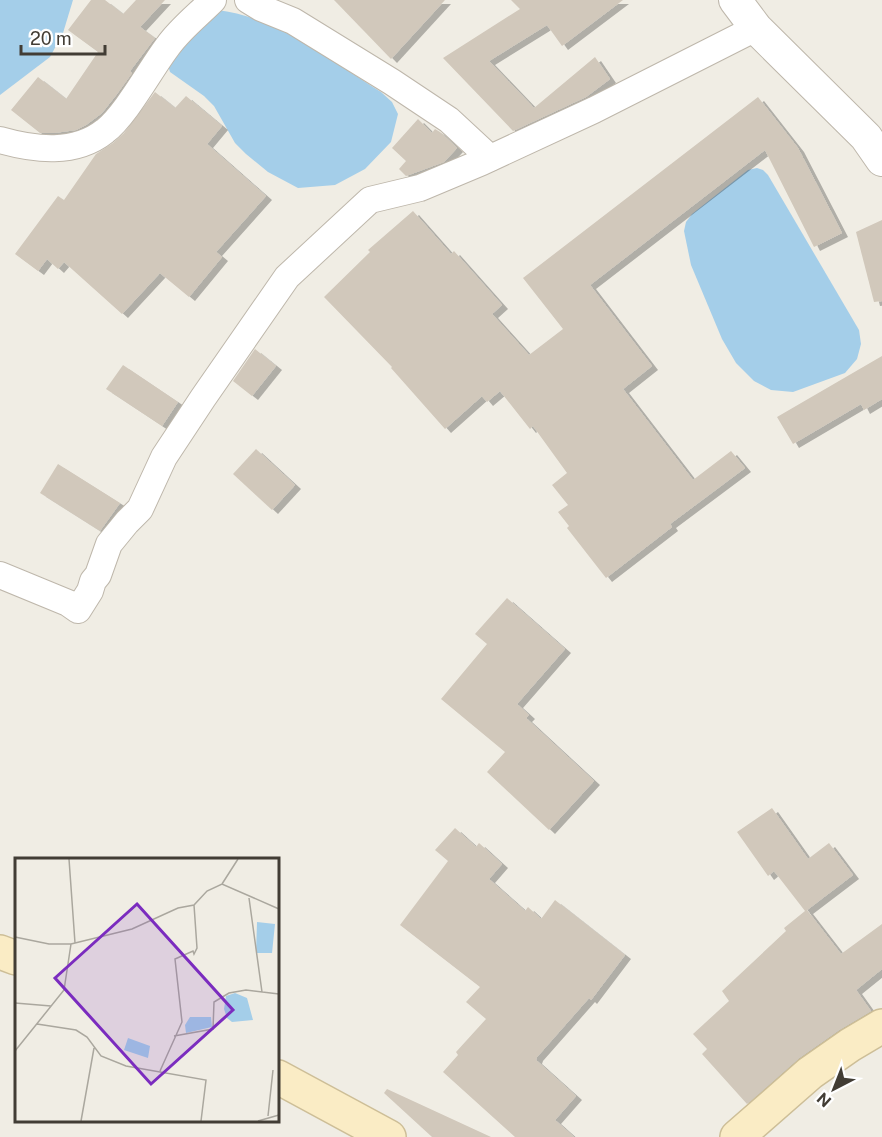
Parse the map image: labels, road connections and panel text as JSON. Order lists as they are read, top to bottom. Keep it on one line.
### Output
{"scale_bar":"20 m","north":"bottom left"}
